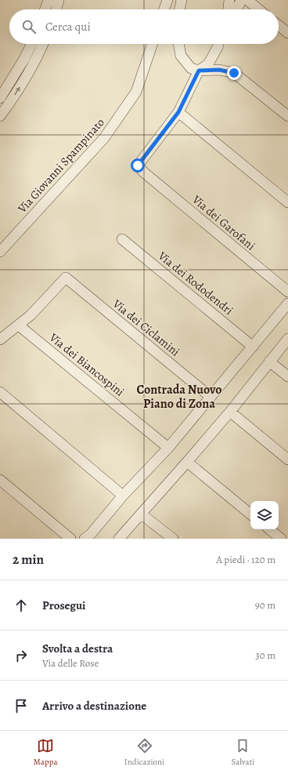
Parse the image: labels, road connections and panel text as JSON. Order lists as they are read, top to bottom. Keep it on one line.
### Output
{"streets":{"street":["Via Giovanni Spampinato","Via dei Garofani","Via dei Rododendri","Via dei Ciclamini","Via dei Biancospini"]},"crossings":[["Via dei Ciclamini","Via dei Biancospini"]],"districts":["Contrada Nuovo Piano di Zona"],"page":{"search":"Cerca qui","heading":["2 min","A piedi · 120 m"],"list":[["Prosegui","90 m"],["Svolta a destra","Via delle Rose","30 m"],"Arrivo a destinazione"],"nav":["Mappa","Indicazioni","Salvati"]}}
